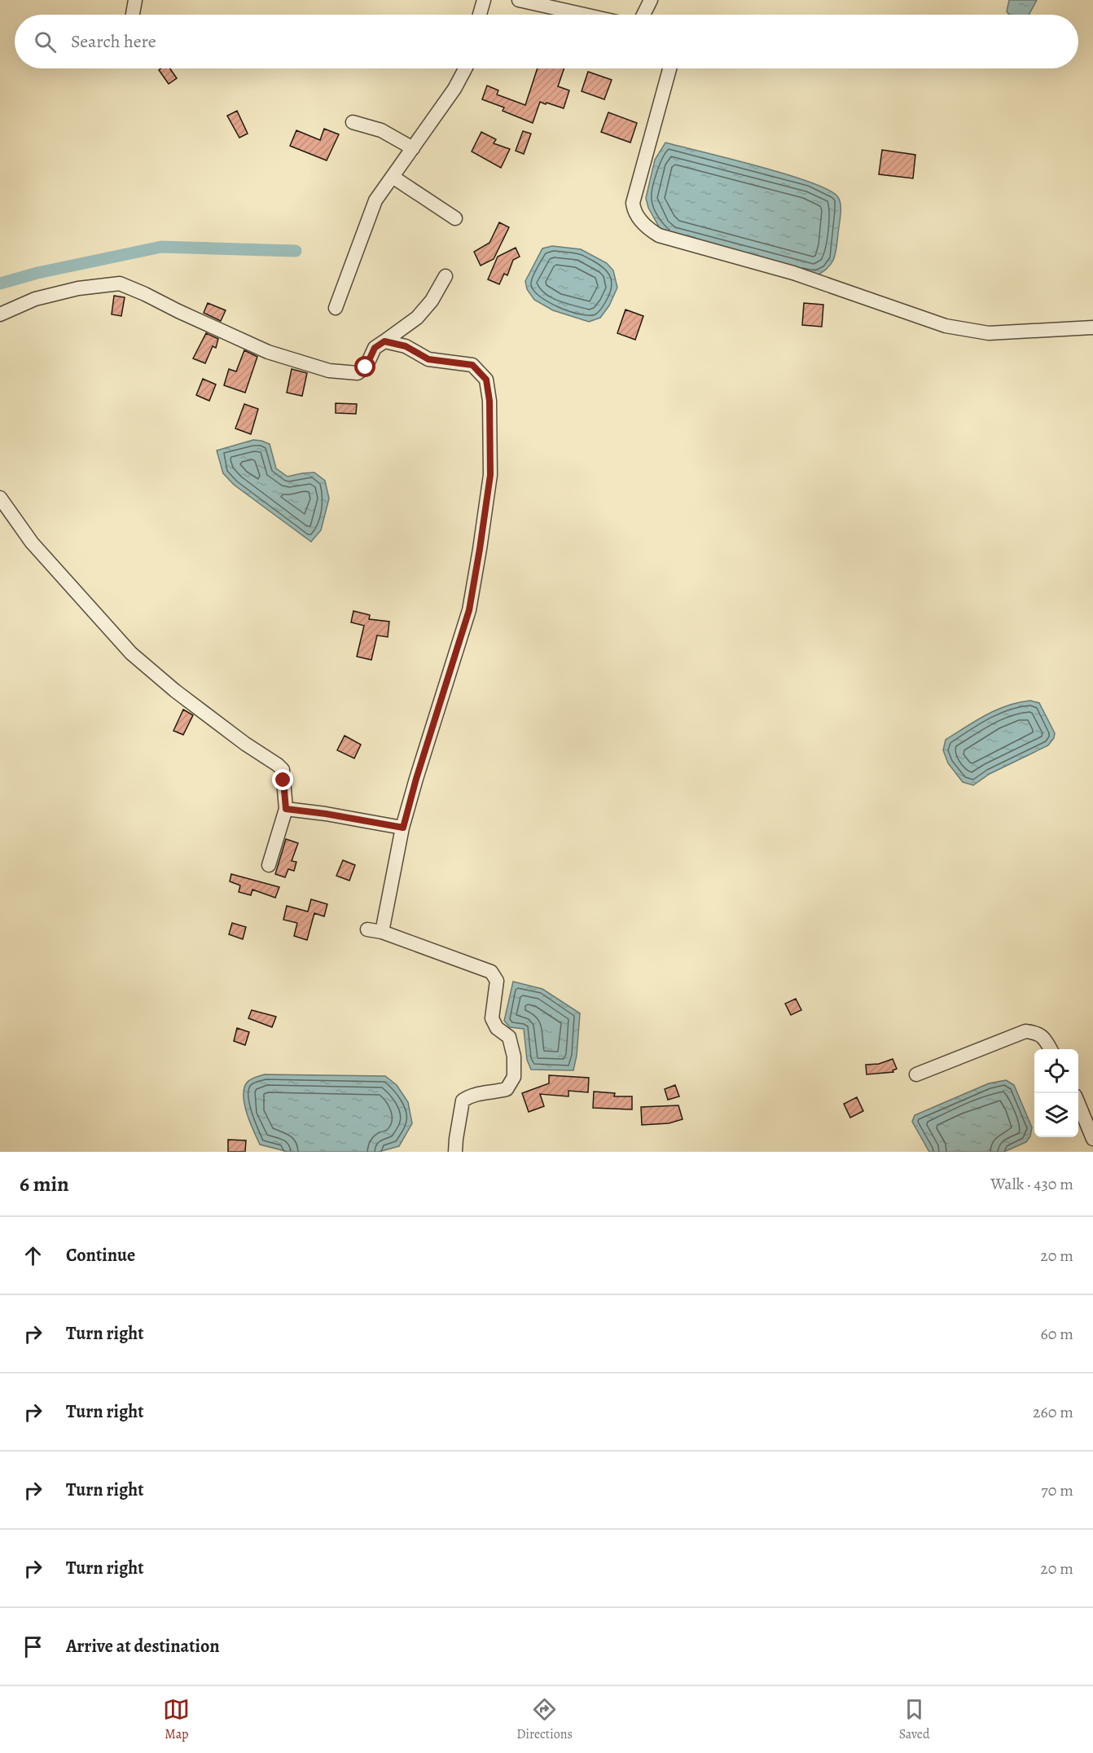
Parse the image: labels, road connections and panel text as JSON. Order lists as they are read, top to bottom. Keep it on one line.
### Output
{"page":{"search":"Search here","heading":["6 min","Walk · 430 m"],"list":[["Continue","20 m"],["Turn right","60 m"],["Turn right","260 m"],["Turn right","70 m"],["Turn right","20 m"],"Arrive at destination"],"nav":["Map","Directions","Saved"]}}
